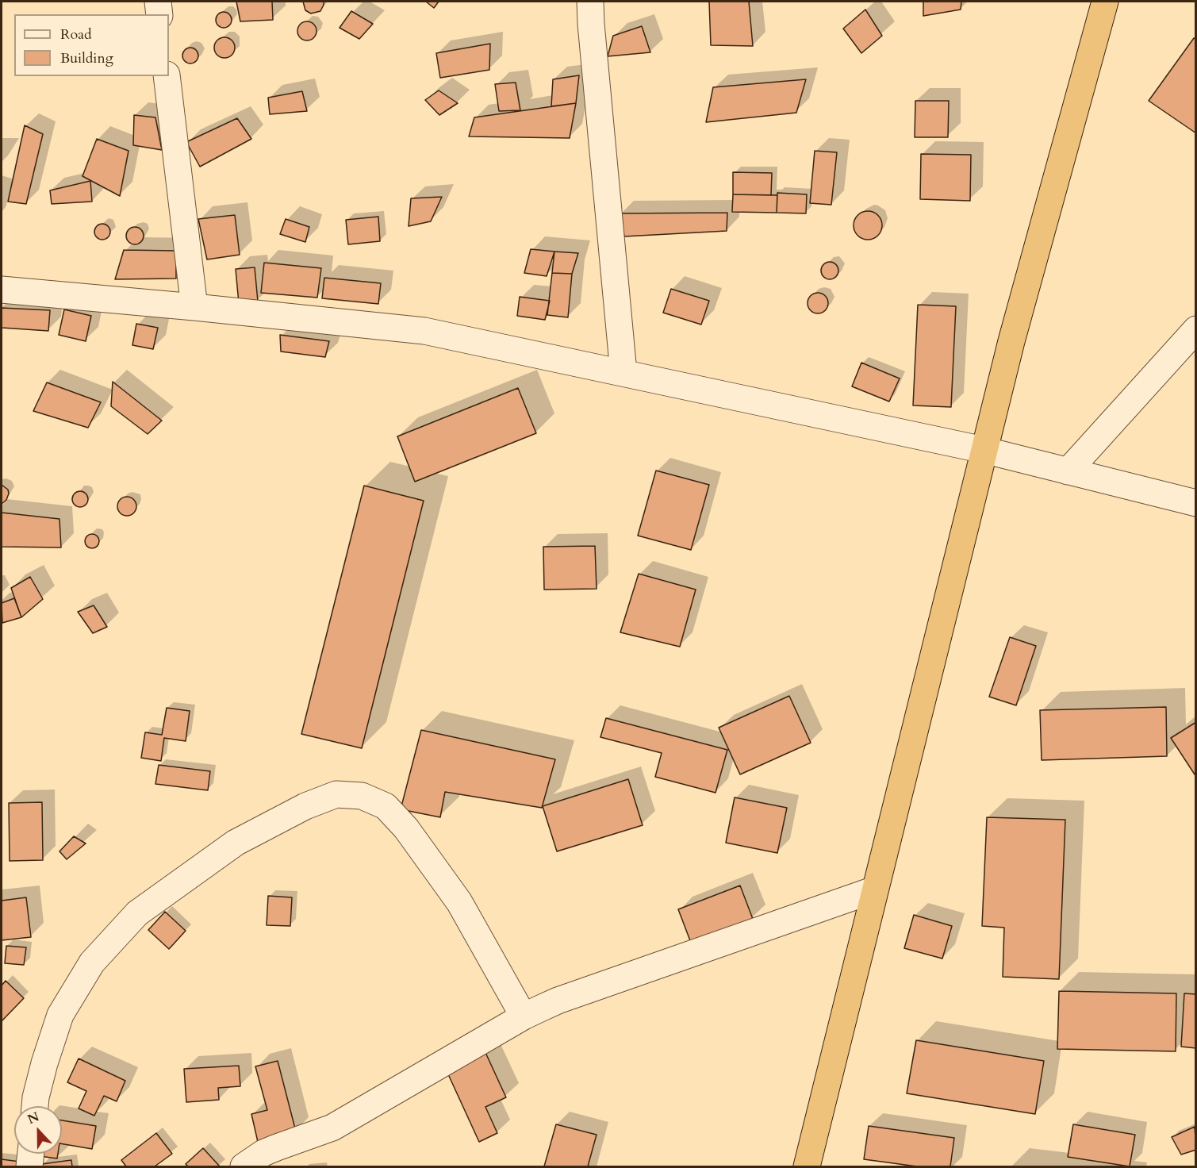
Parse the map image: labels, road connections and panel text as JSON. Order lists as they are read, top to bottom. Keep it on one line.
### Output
{"legend":["Road","Building"],"north":"top"}
